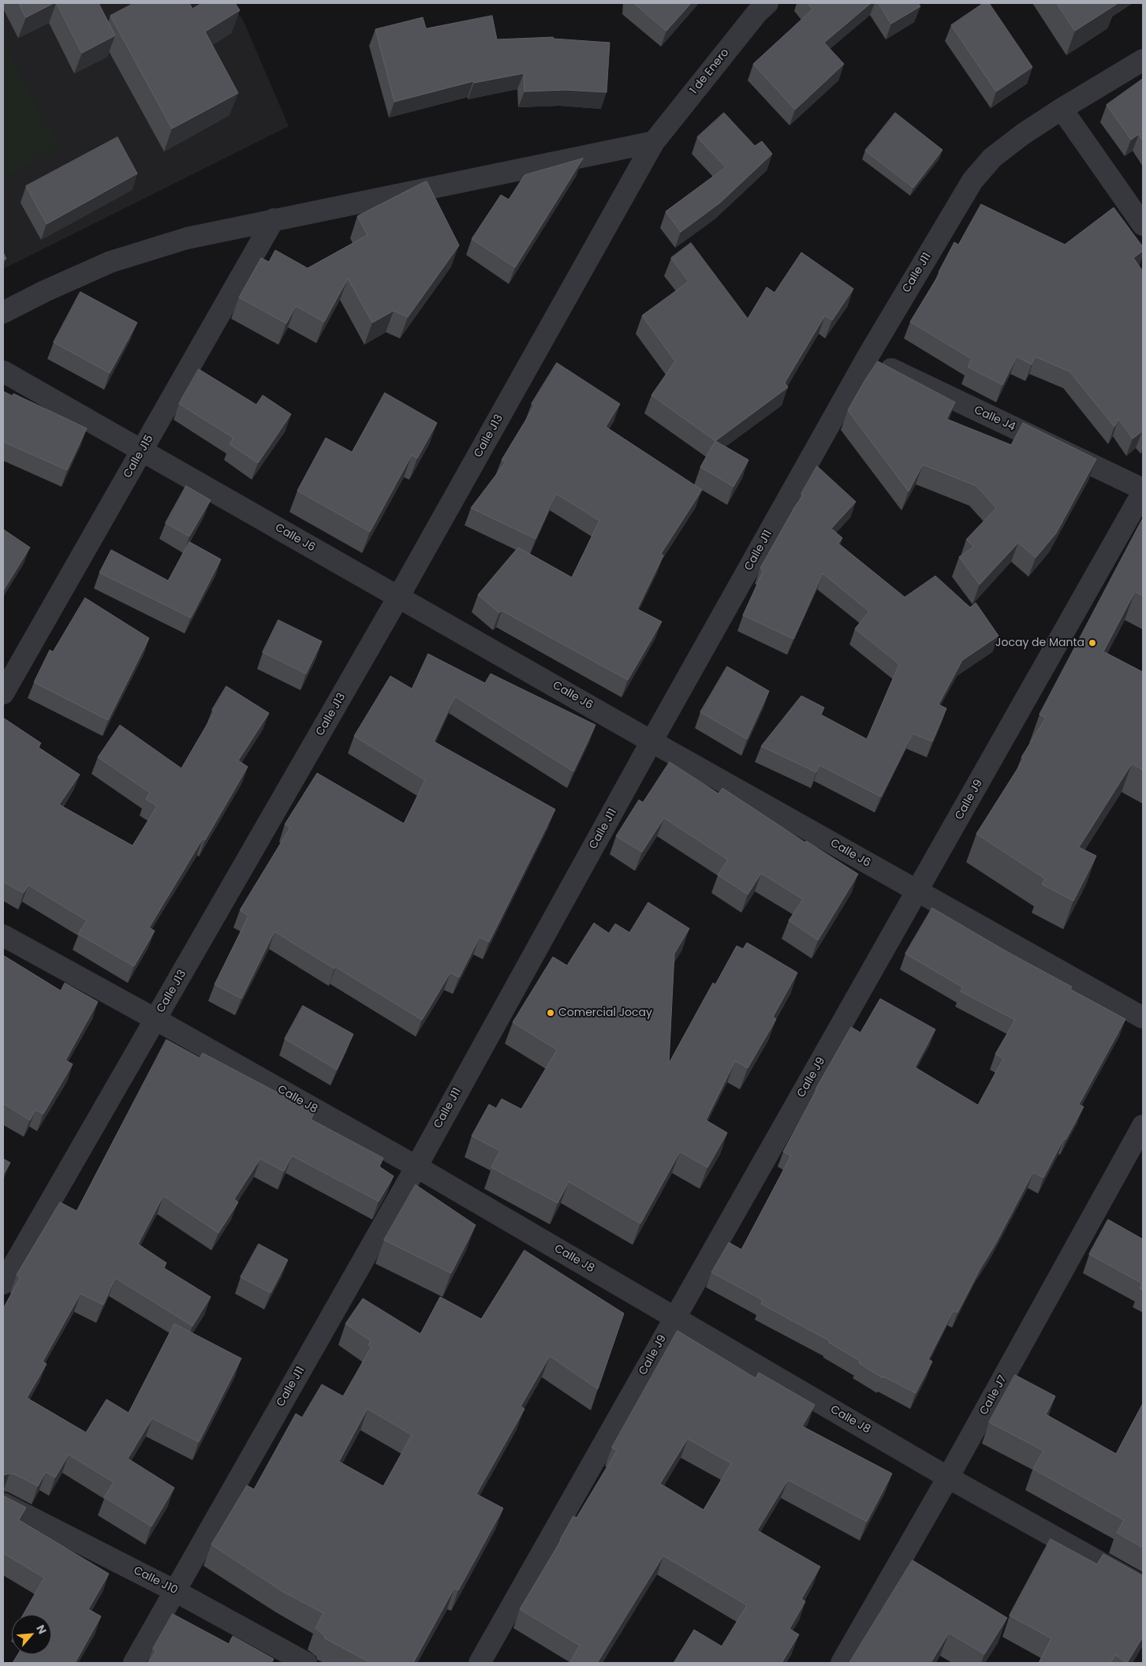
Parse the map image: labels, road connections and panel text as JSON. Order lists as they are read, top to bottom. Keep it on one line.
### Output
{"streets":{"street":["1 de Enero","Calle J11","Calle J4","Calle J13","Calle J15","Calle J6","Calle J9","Calle J8","Calle J7","Calle J10"]},"crossings":[["1 de Enero","Calle J13"],["Calle J11","Calle J4"],["Calle J11","Calle J6"],["Calle J11","Calle J8"],["Calle J11","Calle J10"],["Calle J4","Calle J9"],["Calle J13","Calle J6"],["Calle J13","Calle J8"],["Calle J15","Calle J6"],["Calle J6","Calle J9"],["Calle J9","Calle J8"],["Calle J8","Calle J7"]],"places":["Jocay de Manta","Comercial Jocay"],"north":"top right"}
